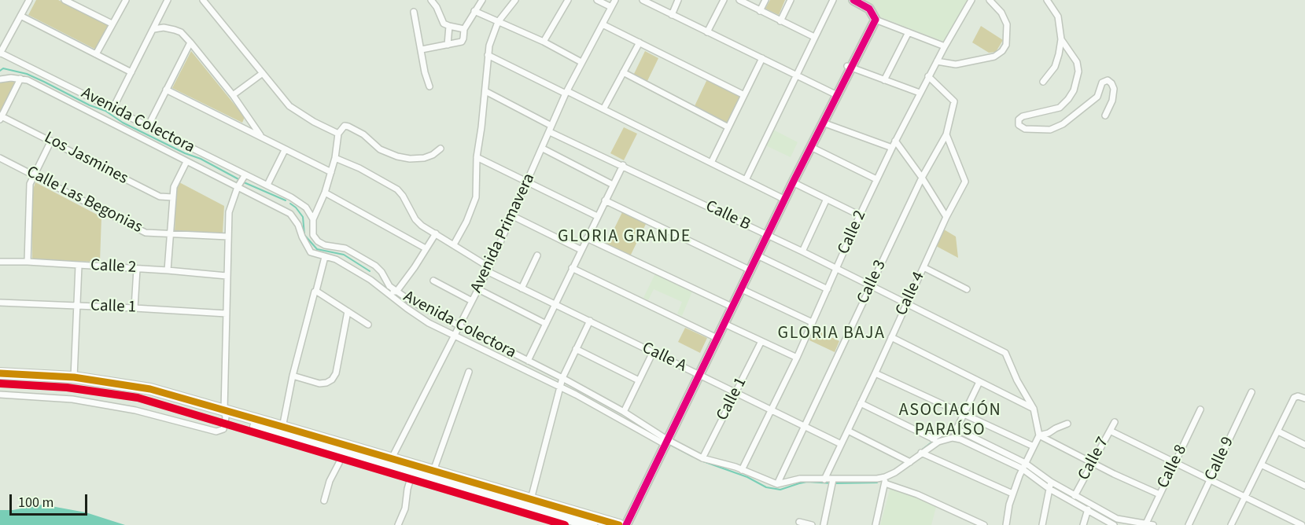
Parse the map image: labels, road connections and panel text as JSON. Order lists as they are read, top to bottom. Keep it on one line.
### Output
{"streets":{"street":["Avenida Colectora","Los Jasmines","Calle Las Begonias","Calle B","Calle 2","Avenida Primavera","Calle 3","Calle 4","Calle 1","Calle A","Calle 7","Calle 9","Calle 8"]},"crossings":[["Avenida Colectora","Calle 2"],["Avenida Colectora","Avenida Primavera"],["Avenida Colectora","Calle 3"],["Avenida Colectora","Calle 1"],["Calle B","Calle 2"],["Calle B","Avenida Primavera"],["Calle B","Calle 3"],["Calle B","Calle 4"],["Calle 2","Calle 3"],["Calle 2","Calle A"],["Avenida Primavera","Calle A"],["Calle 3","Calle 4"],["Calle 3","Calle A"],["Calle 4","Calle A"],["Calle 1","Calle A"]],"districts":["GLORIA GRANDE","GLORIA BAJA","ASOCIACIÓN PARAÍSO"],"scale_bar":"100 m"}
